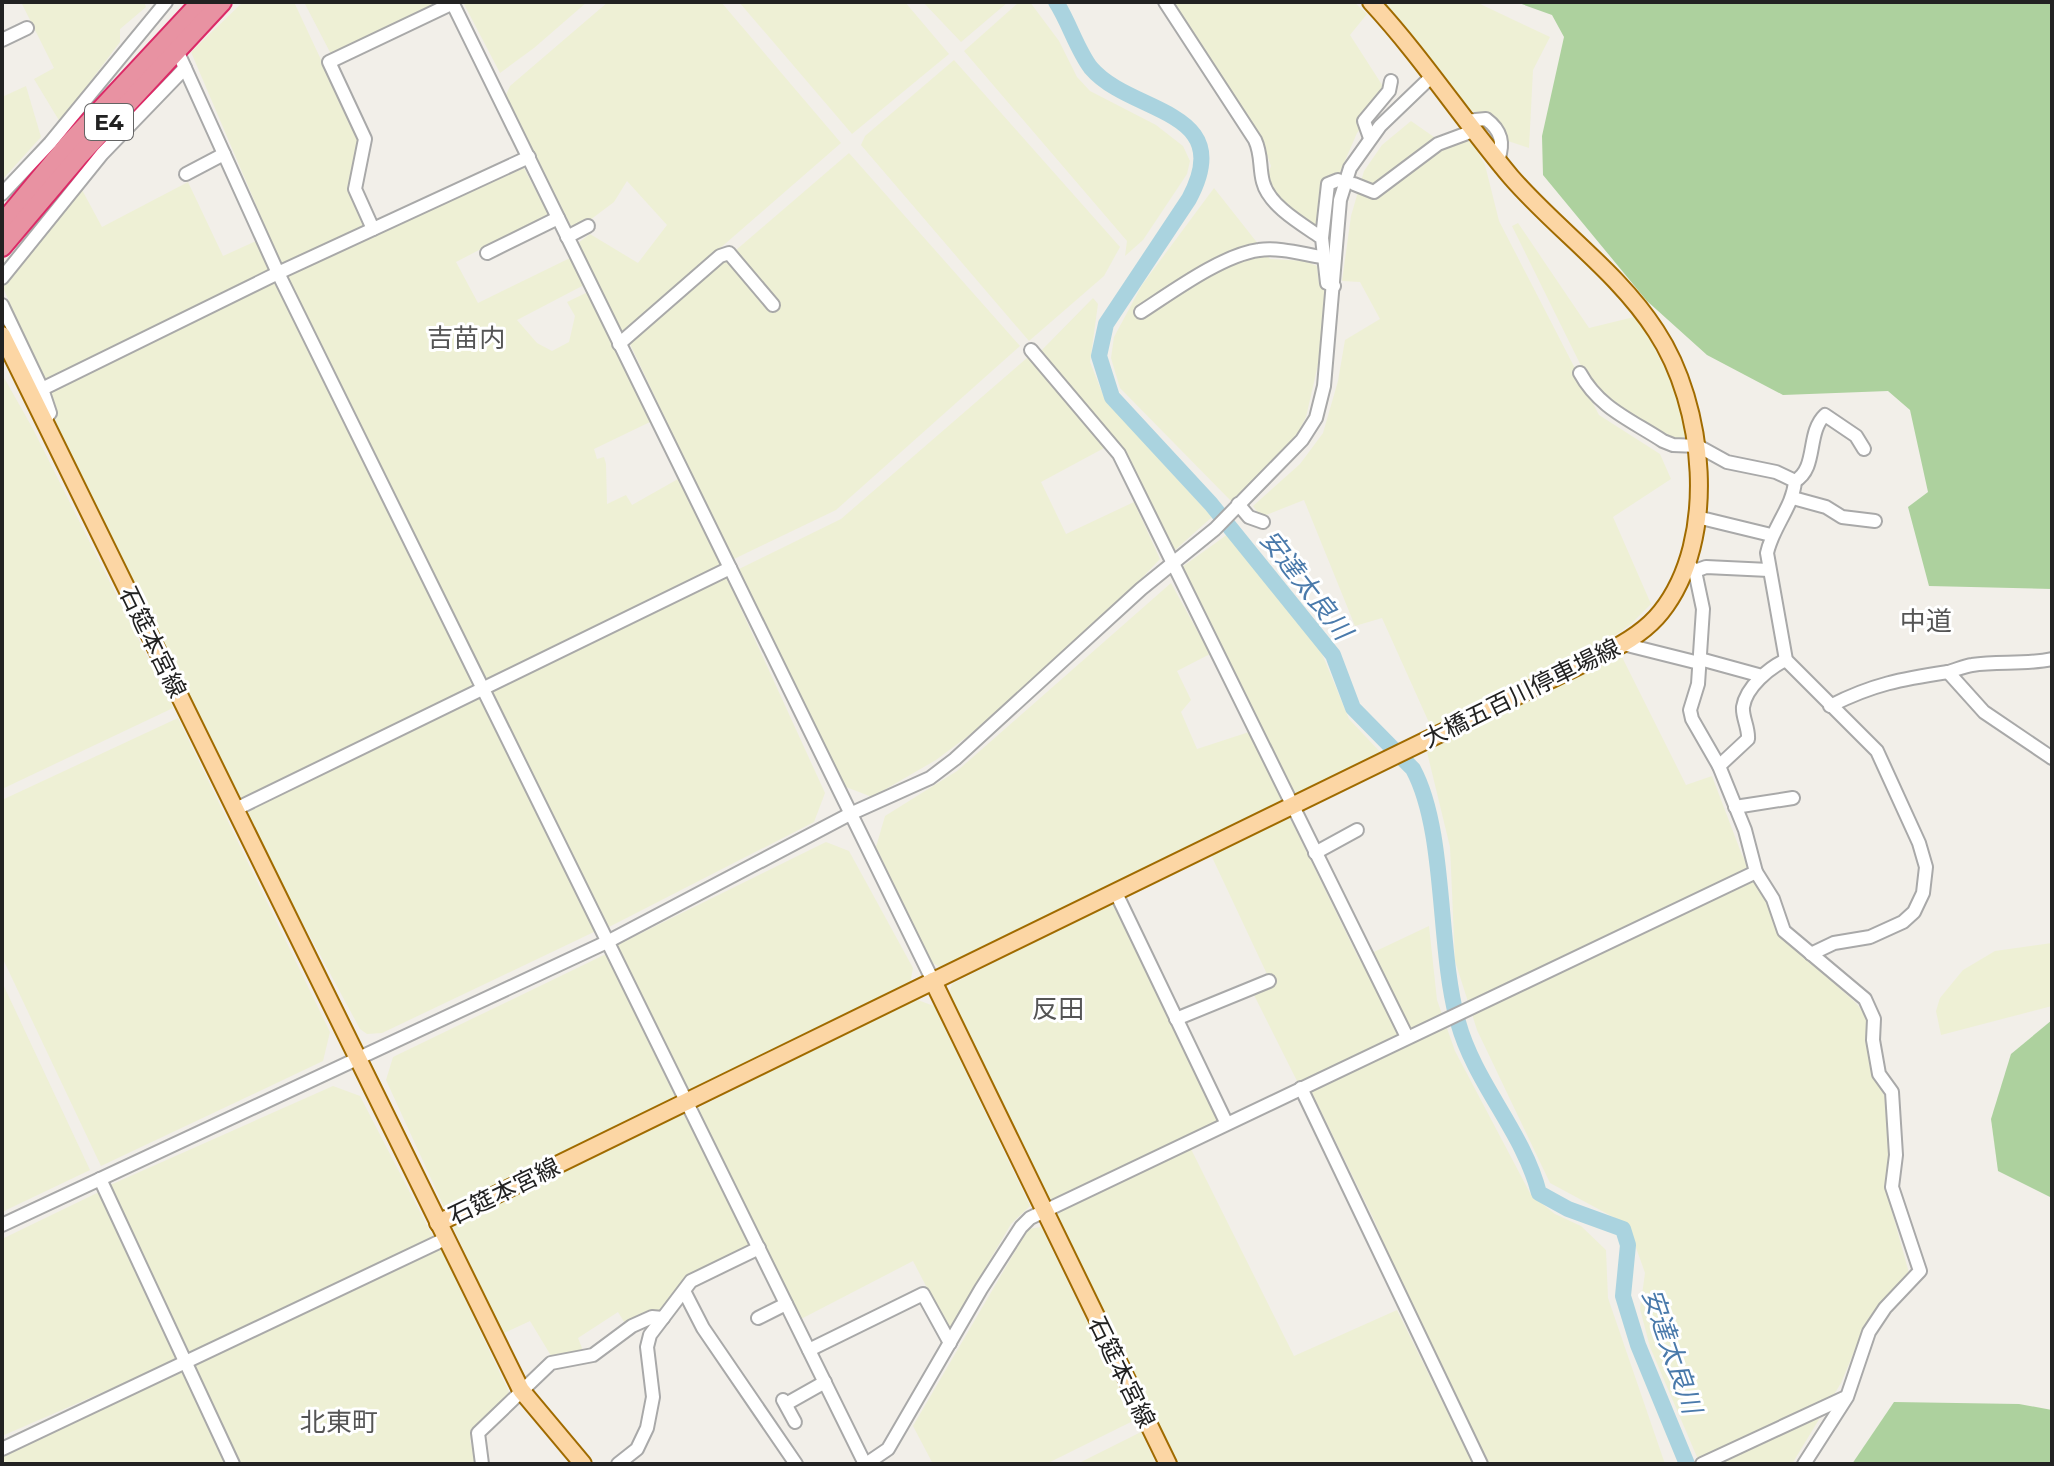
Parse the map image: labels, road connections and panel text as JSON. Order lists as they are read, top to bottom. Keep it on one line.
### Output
{"streets":{"highway":["E4"],"main road":["石筵本宮線","大橋五百川停車場線"]},"crossings":[["石筵本宮線","大橋五百川停車場線"]],"districts":["吉苗内","中道","反田","北東町"],"water":["安達太良川"]}
